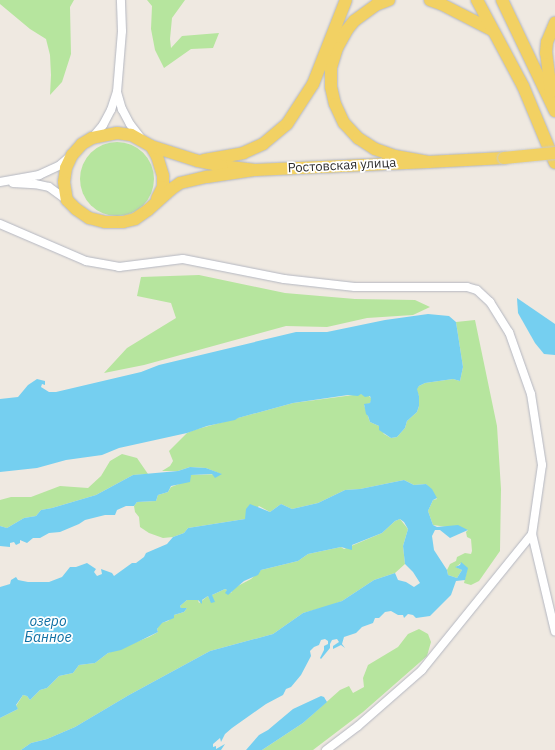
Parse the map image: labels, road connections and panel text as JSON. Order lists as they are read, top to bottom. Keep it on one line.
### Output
{"streets":{"main road":["Ростовская улица"]},"water":["озеро Банное"]}
